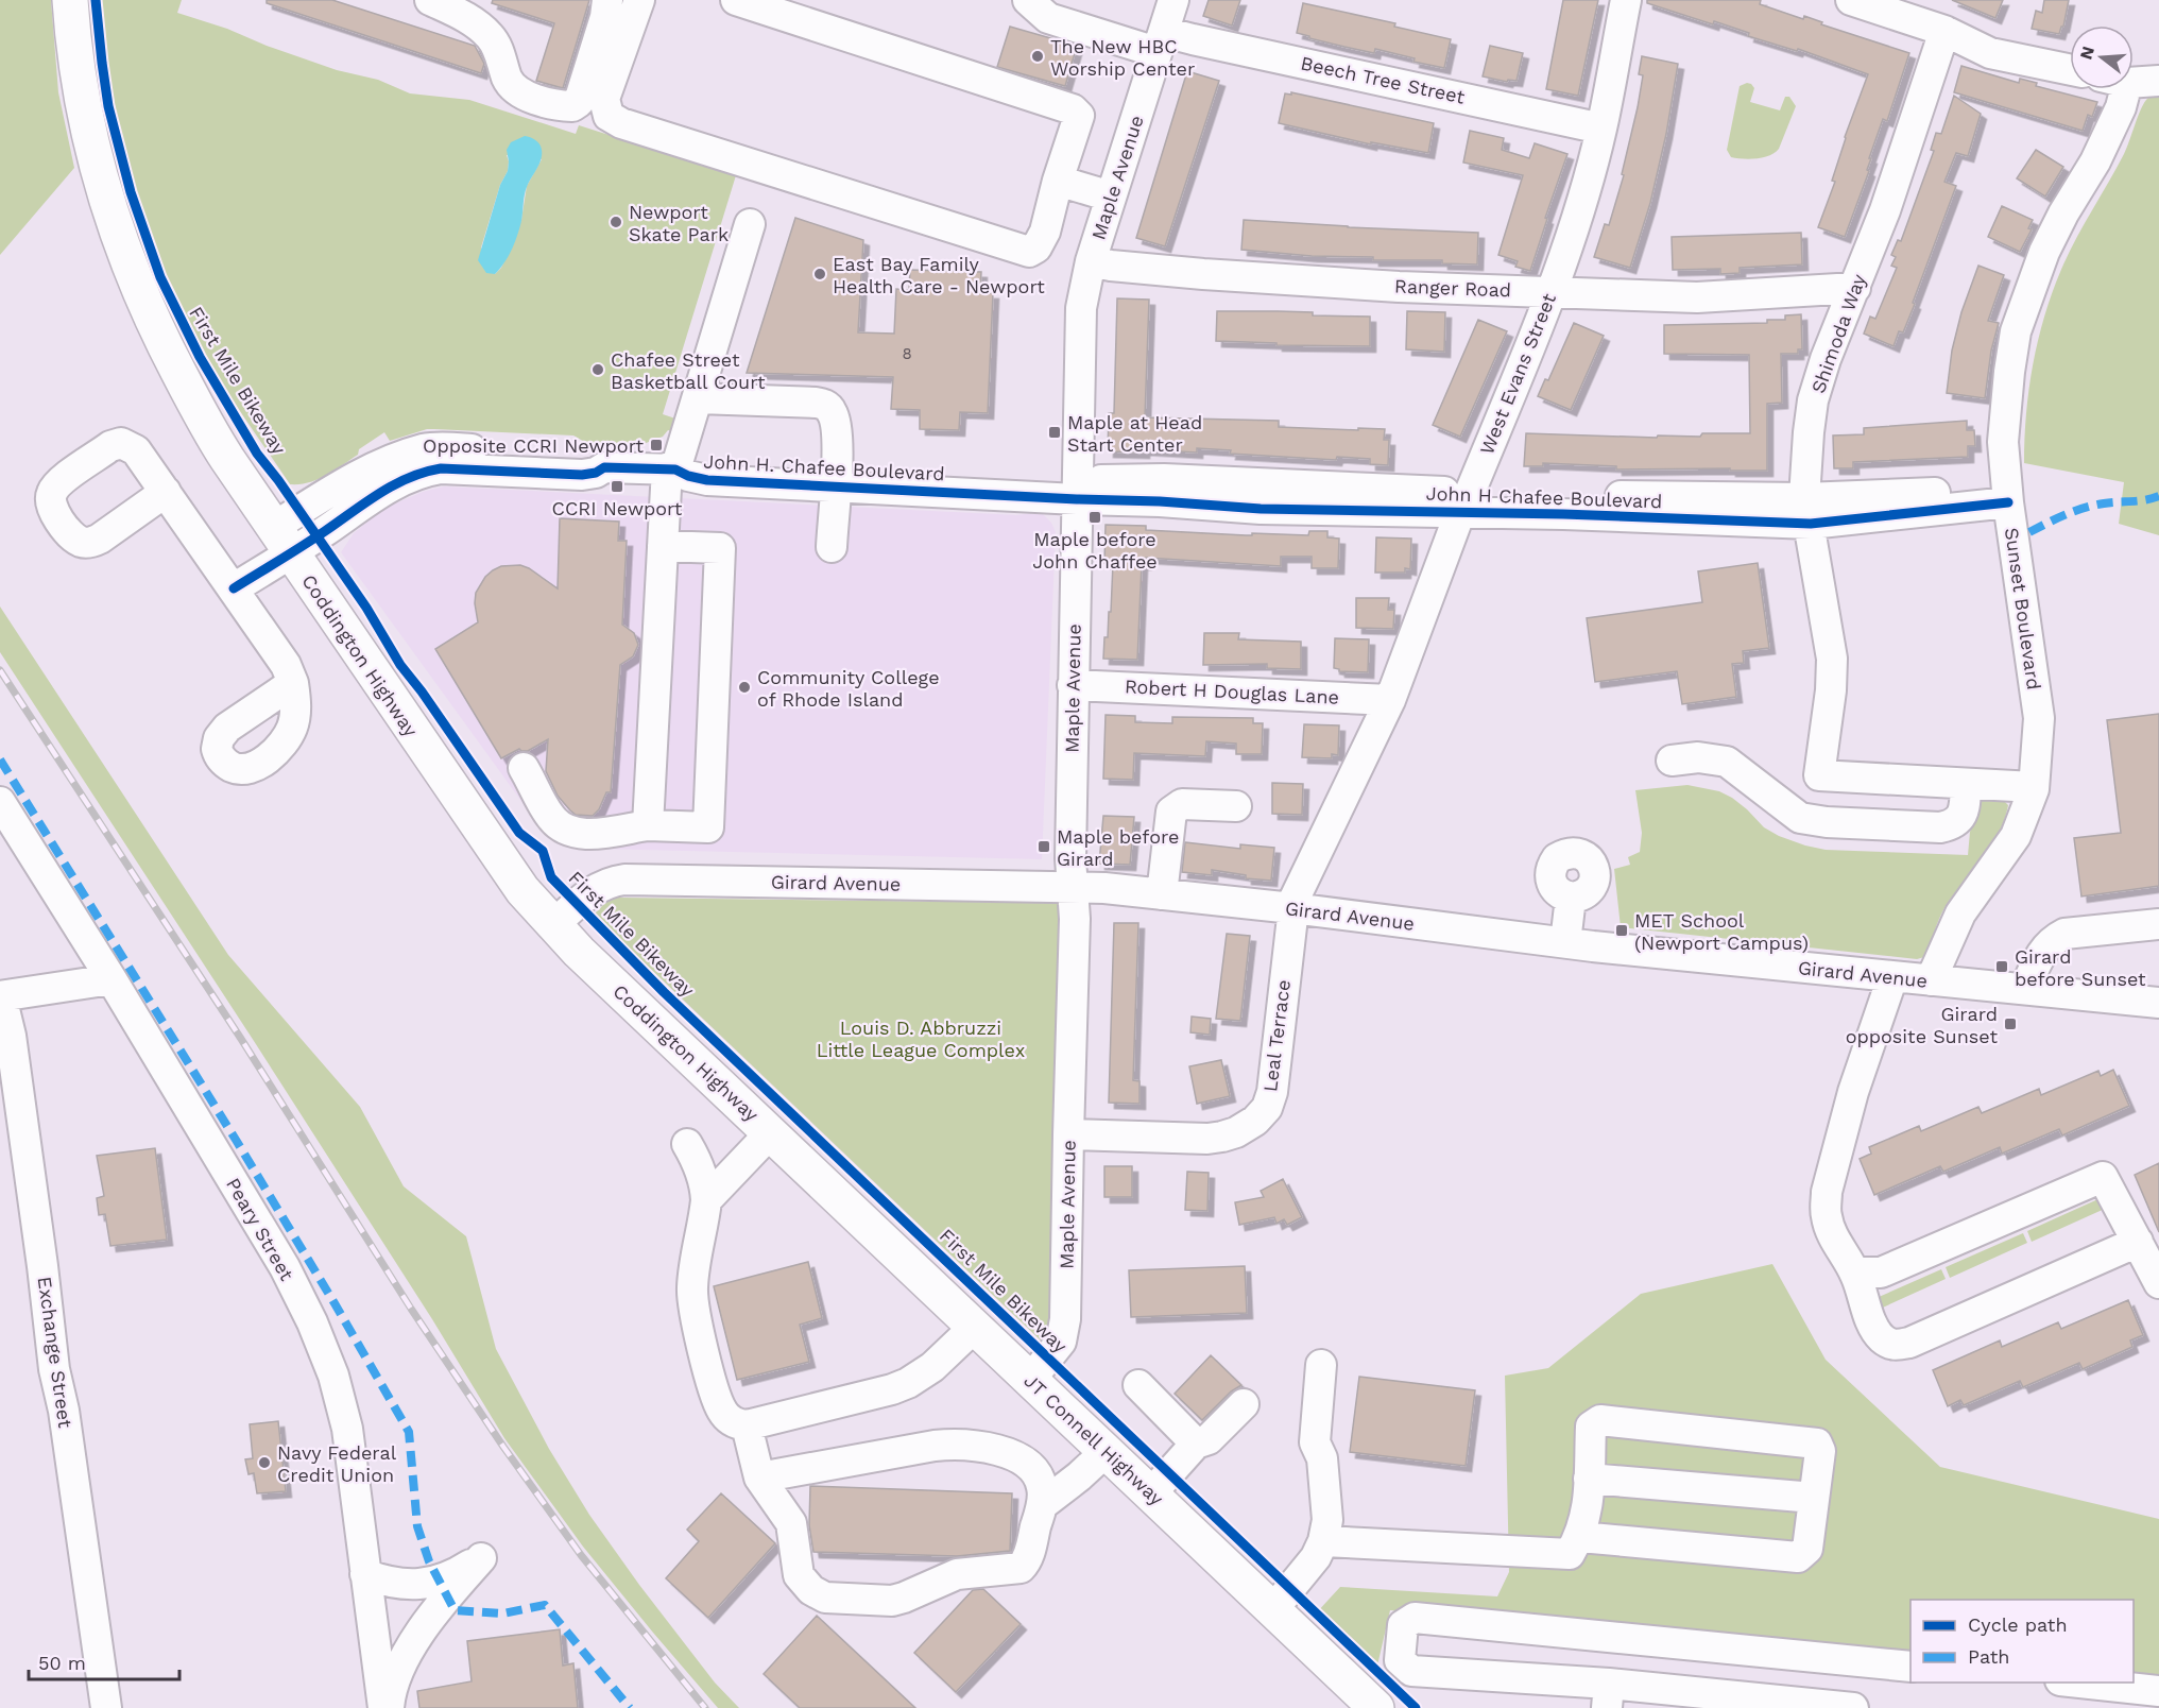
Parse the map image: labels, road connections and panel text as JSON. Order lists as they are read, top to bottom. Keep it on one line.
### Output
{"streets":{"highway":["Coddington Highway","JT Connell Highway"],"street":["Beech Tree Street","Maple Avenue","Ranger Road","Shimoda Way","West Evans Street","John H. Chafee Boulevard","John H Chafee Boulevard","Sunset Boulevard","Robert H Douglas Lane","Girard Avenue","Leal Terrace","Peary Street","Exchange Street"],"cycle path":["First Mile Bikeway"]},"crossings":[["Beech Tree Street","Maple Avenue"],["Beech Tree Street","West Evans Street"],["Maple Avenue","Ranger Road"],["Maple Avenue","John H. Chafee Boulevard"],["Maple Avenue","John H Chafee Boulevard"],["Maple Avenue","Robert H Douglas Lane"],["Maple Avenue","Girard Avenue"],["Maple Avenue","Leal Terrace"],["Maple Avenue","JT Connell Highway"],["Ranger Road","Shimoda Way"],["Ranger Road","West Evans Street"],["Shimoda Way","John H Chafee Boulevard"],["West Evans Street","John H Chafee Boulevard"],["West Evans Street","Robert H Douglas Lane"],["West Evans Street","Girard Avenue"],["West Evans Street","Leal Terrace"],["John H. Chafee Boulevard","John H Chafee Boulevard"],["John H. Chafee Boulevard","Coddington Highway"],["John H Chafee Boulevard","Sunset Boulevard"],["Sunset Boulevard","Girard Avenue"],["Coddington Highway","Girard Avenue"],["Coddington Highway","JT Connell Highway"],["Girard Avenue","Leal Terrace"]],"parks":["Louis D. Abbruzzi Little League Complex"],"places":{"other":["The New HBC Worship Center","Newport Skate Park","East Bay Family Health Care - Newport","Chafee Street Basketball Court","Community College of Rhode Island","Navy Federal Credit Union"],"transit":["Maple at Head Start Center","Opposite CCRI Newport","CCRI Newport","Maple before John Chaffee","Maple before Girard","MET School (Newport Campus)","Girard before Sunset","Girard opposite Sunset"]},"house_numbers":["8"],"legend":["Cycle path","Path"],"scale_bar":"50 m","north":"left"}
